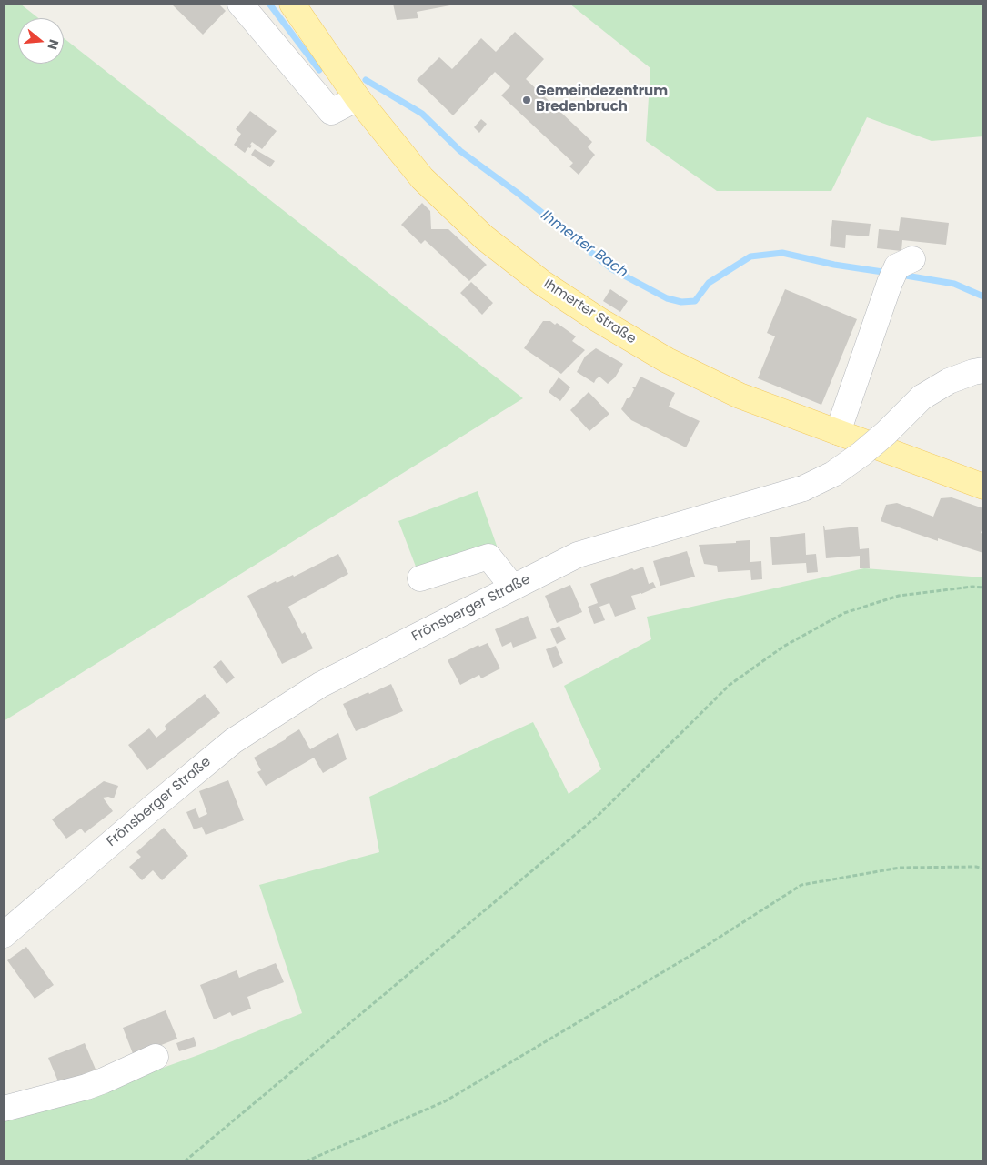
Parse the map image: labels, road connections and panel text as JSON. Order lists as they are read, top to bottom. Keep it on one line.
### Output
{"streets":{"main road":["Ihmerter Straße"],"street":["Frönsberger Straße"]},"water":["Ihmerter Bach"],"places":["Gemeindezentrum Bredenbruch"],"north":"right"}
